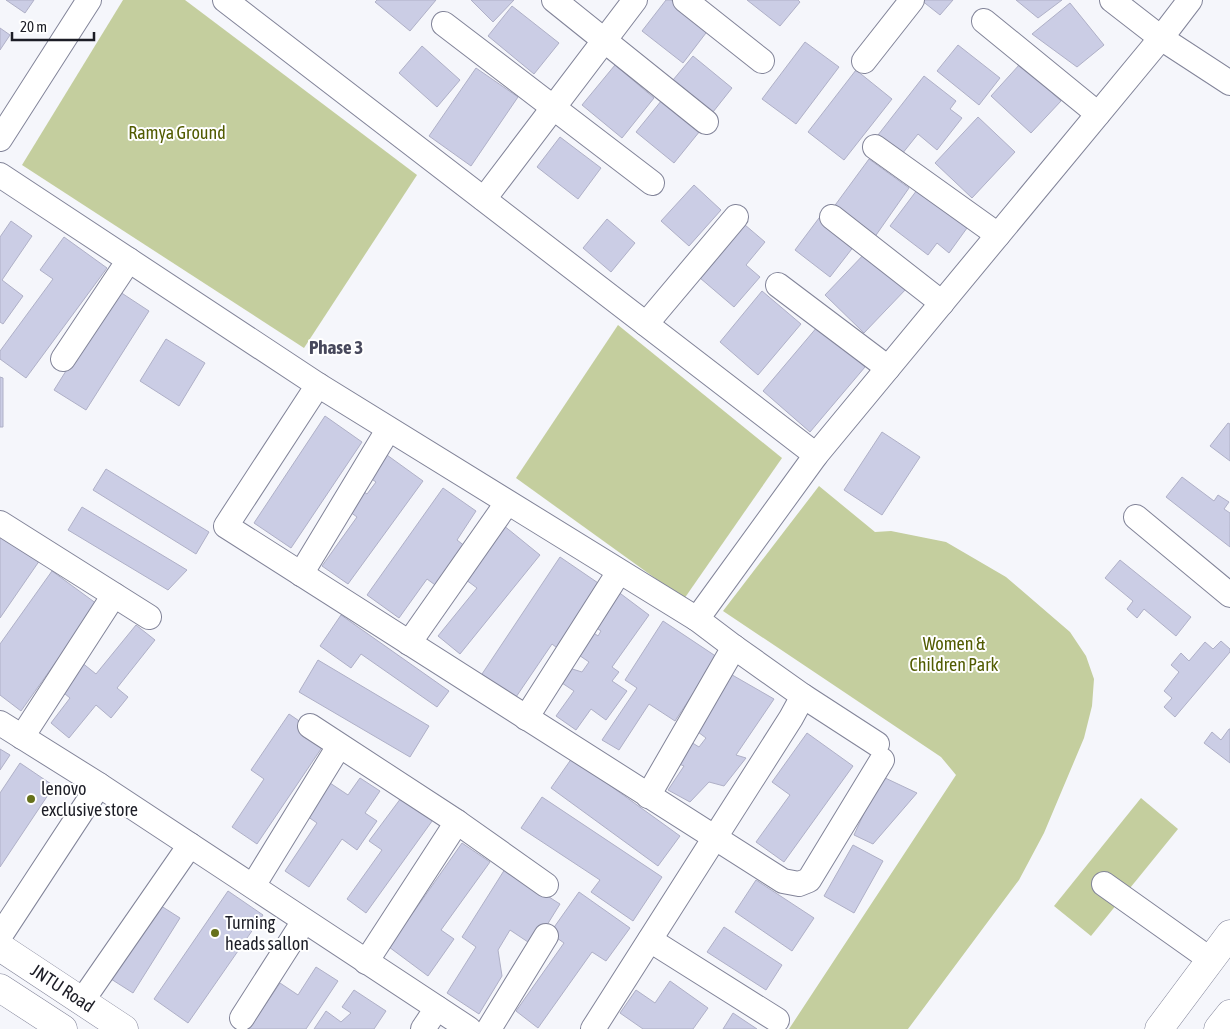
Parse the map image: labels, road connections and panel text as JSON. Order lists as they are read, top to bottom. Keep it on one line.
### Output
{"streets":{"main road":["JNTU Road"]},"districts":["Phase 3"],"parks":["Ramya Ground","Women & Children Park"],"places":["lenovo exclusive store","Turning heads sallon"],"scale_bar":"20 m"}
